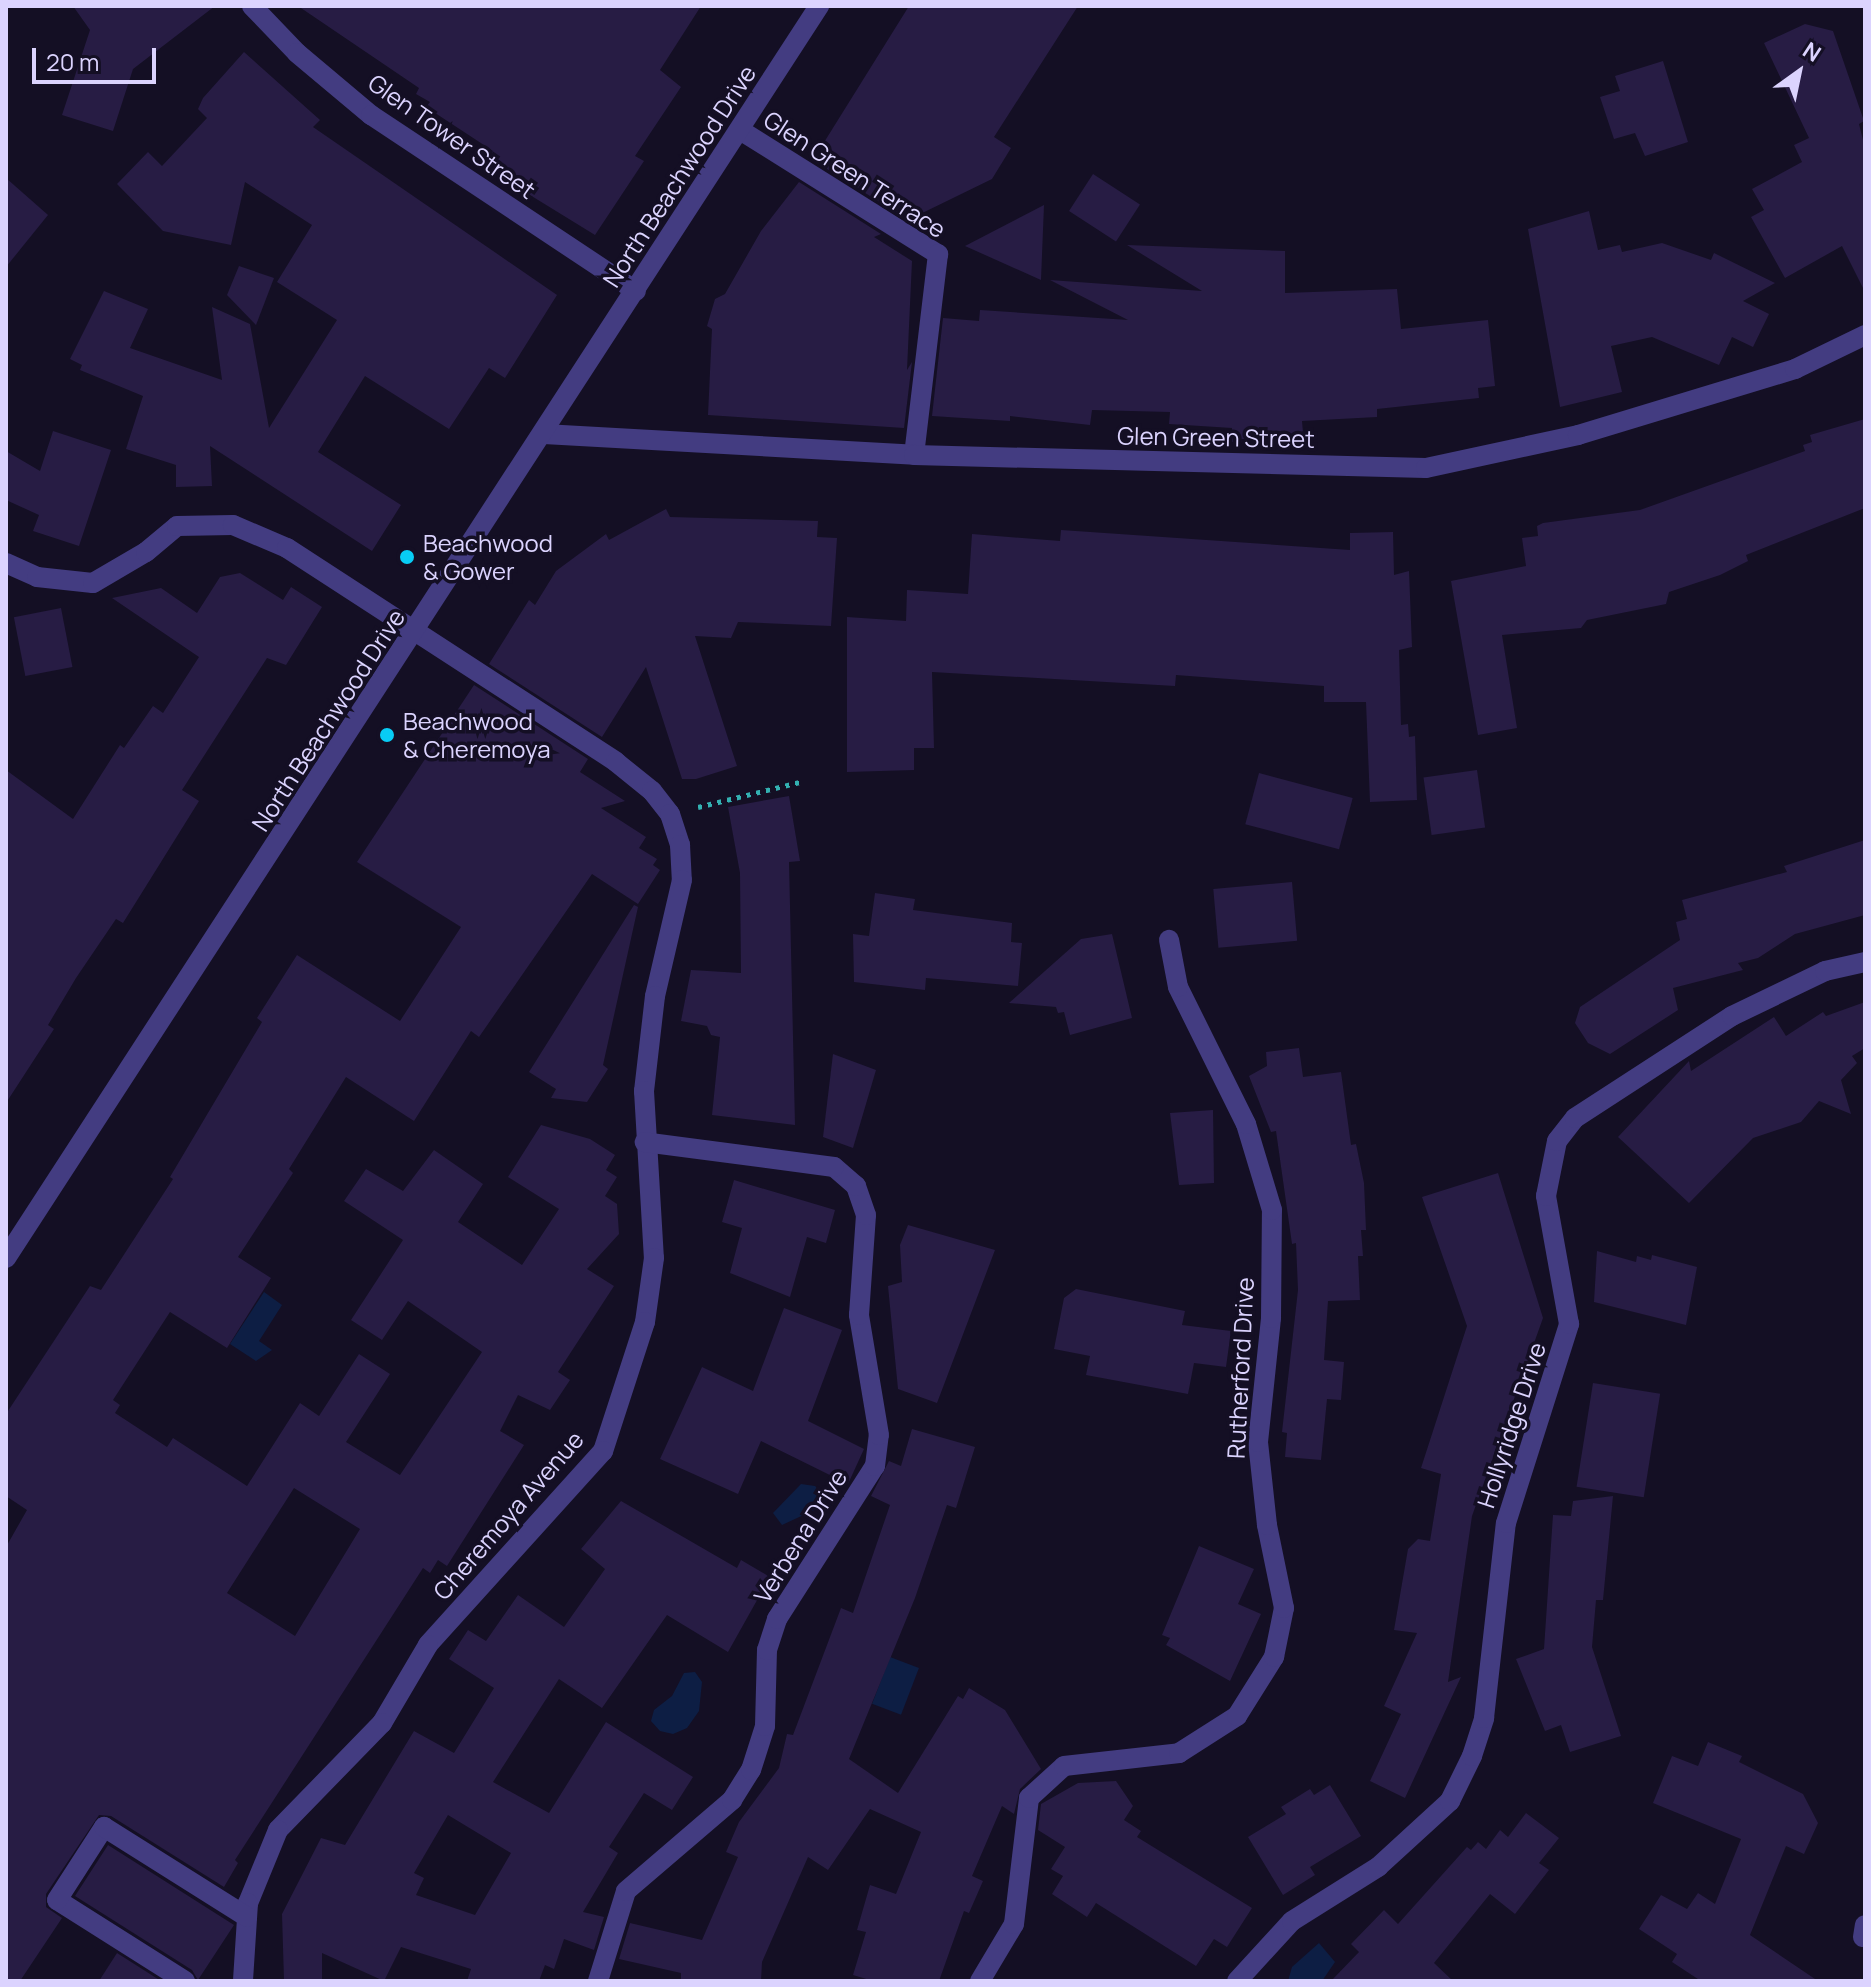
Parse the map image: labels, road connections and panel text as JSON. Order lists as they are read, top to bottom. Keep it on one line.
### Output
{"streets":{"street":["Glen Tower Street","Glen Green Terrace","North Beachwood Drive","Glen Green Street","Rutherford Drive","Hollyridge Drive","Cheremoya Avenue","Verbena Drive"]},"crossings":[["Glen Tower Street","North Beachwood Drive"],["Glen Green Terrace","North Beachwood Drive"],["Glen Green Terrace","Glen Green Street"],["North Beachwood Drive","Glen Green Street"],["North Beachwood Drive","Cheremoya Avenue"],["Cheremoya Avenue","Verbena Drive"]],"places":["Beachwood & Gower","Beachwood & Cheremoya"],"scale_bar":"20 m","north":"top right"}
